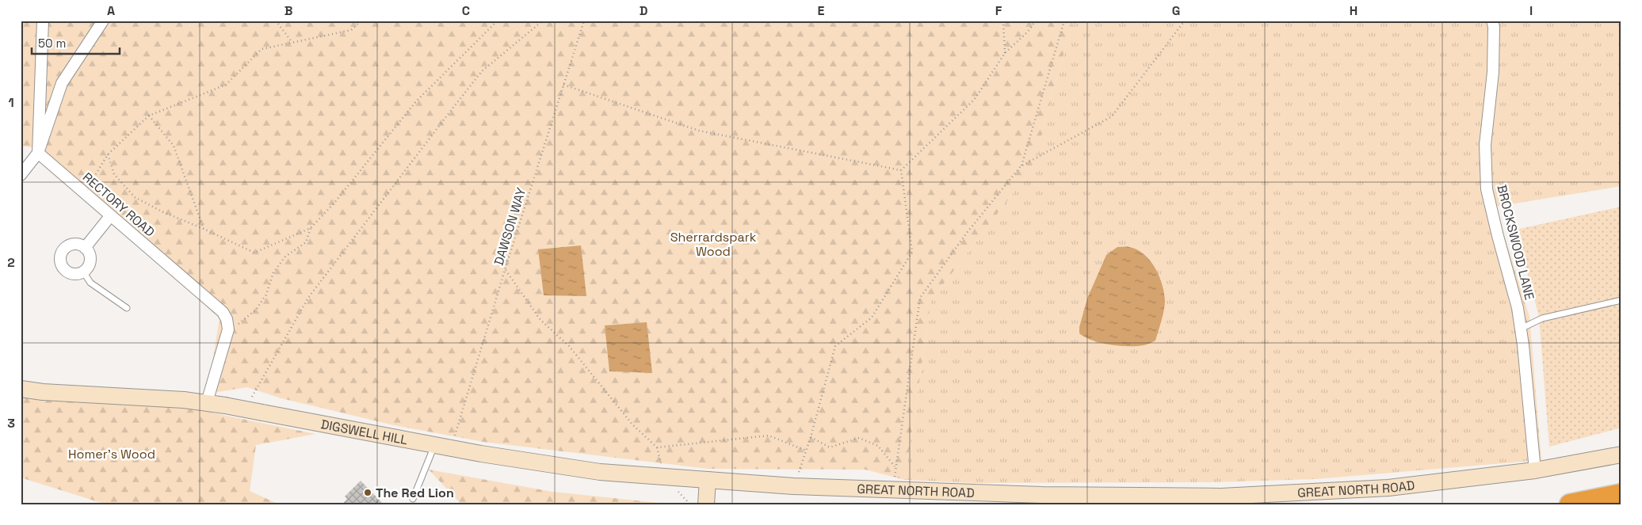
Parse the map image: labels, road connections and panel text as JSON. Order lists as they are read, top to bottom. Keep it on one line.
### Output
{"streets":{"main road":["DIGSWELL HILL","GREAT NORTH ROAD"],"street":["RECTORY ROAD","BROCKSWOOD LANE"],"path":["DAWSON WAY"]},"crossings":[["BROCKSWOOD LANE","GREAT NORTH ROAD"],["DIGSWELL HILL","GREAT NORTH ROAD"]],"parks":["Sherrardspark Wood","Homer's Wood"],"places":["The Red Lion"],"scale_bar":"50 m","grid":{"columns":["A","B","C","D","E","F","G","H","I"],"rows":["1","2","3"]}}
